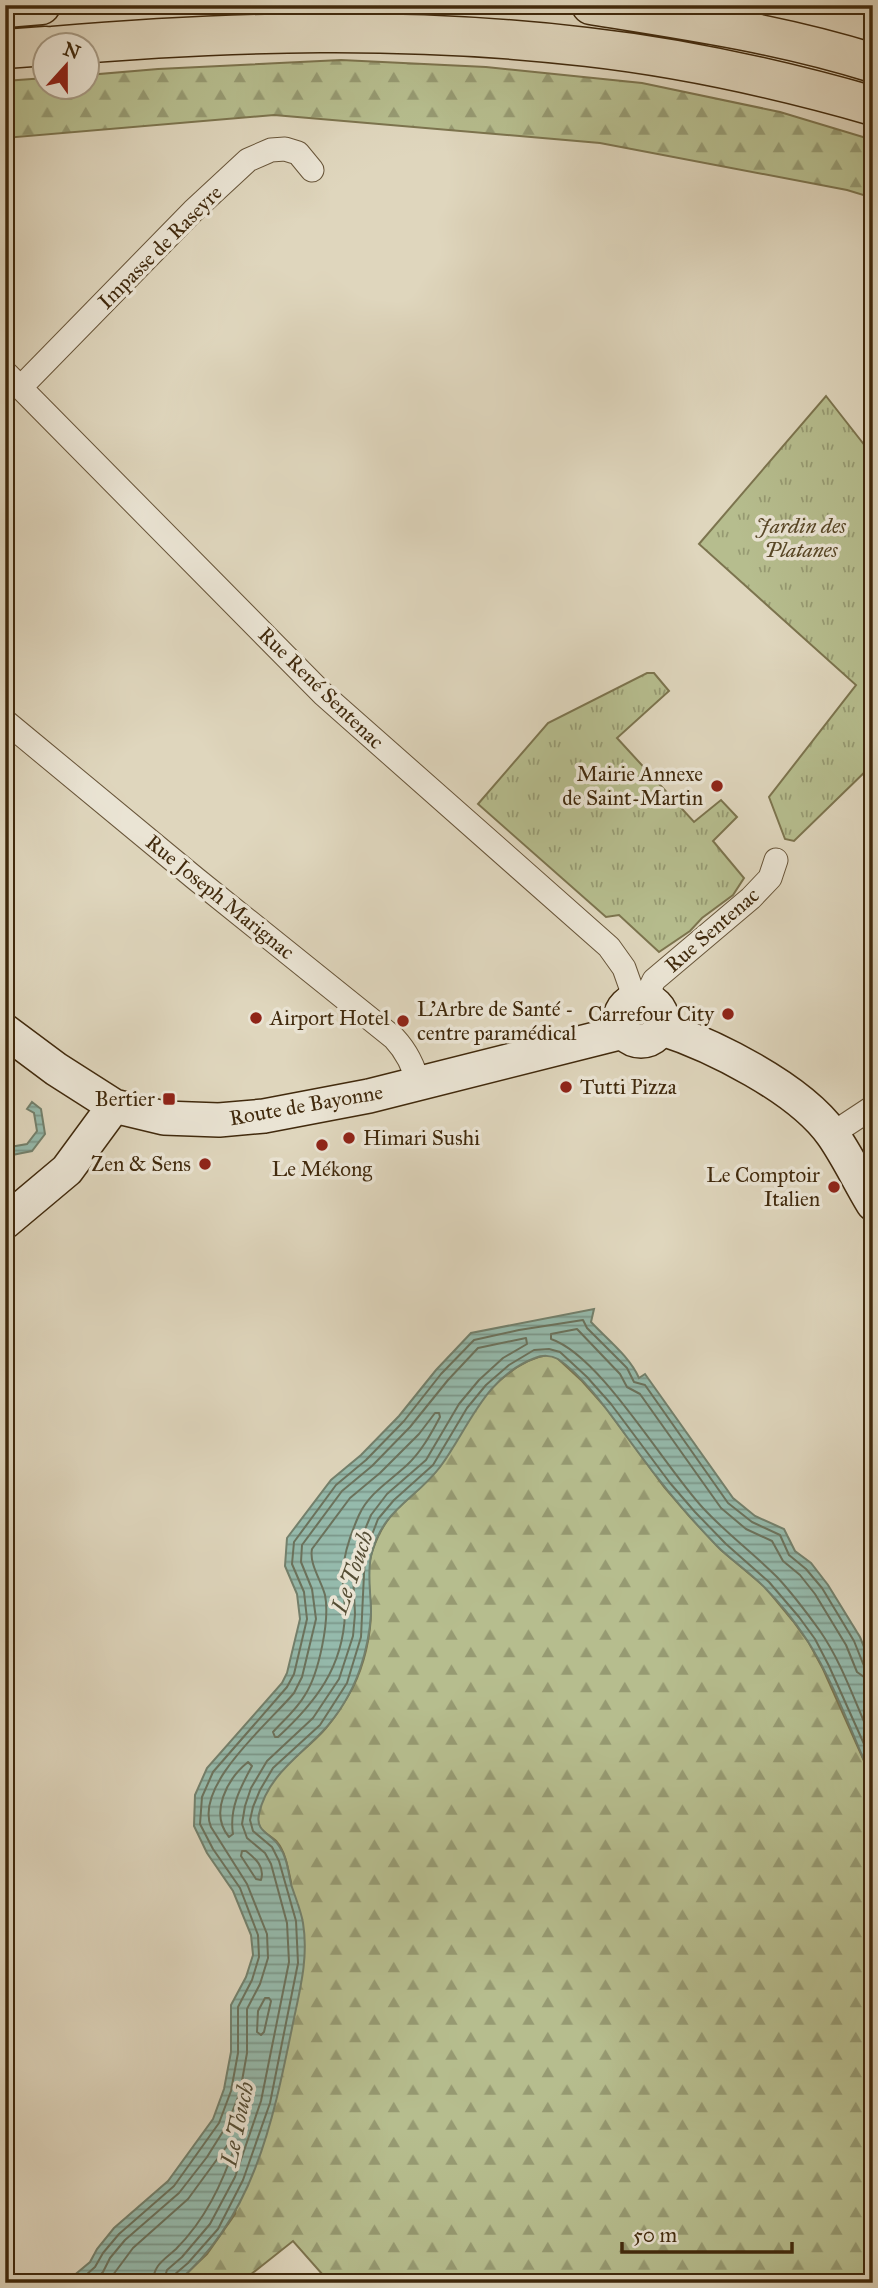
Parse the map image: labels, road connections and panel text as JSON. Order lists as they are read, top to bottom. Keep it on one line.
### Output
{"streets":{"street":["Impasse de Raseyre","Rue René Sentenac","Rue Joseph Marignac","Rue Sentenac","Route de Bayonne"]},"crossings":[["Impasse de Raseyre","Rue René Sentenac"],["Rue René Sentenac","Rue Sentenac"],["Rue René Sentenac","Route de Bayonne"],["Rue Joseph Marignac","Route de Bayonne"],["Rue Sentenac","Route de Bayonne"]],"water":["Le Touch"],"parks":["Jardin des Platanes"],"places":{"other":["Mairie Annexe de Saint-Martin","Carrefour City","Airport Hotel","L'Arbre de Santé - centre paramédical","Tutti Pizza","Himari Sushi","Le Mékong","Zen & Sens","Le Comptoir Italien"],"transit":["Bertier"]},"scale_bar":"50 m","north":"top"}
